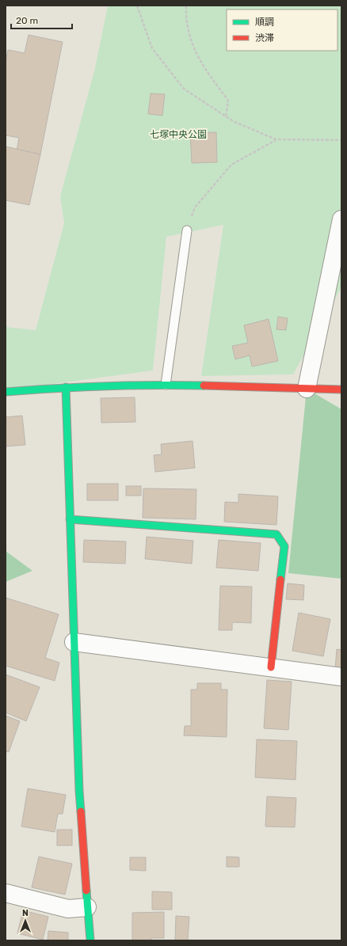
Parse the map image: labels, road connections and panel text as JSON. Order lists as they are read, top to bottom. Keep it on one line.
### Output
{"parks":["七塚中央公園"],"legend":["順調","渋滞"],"scale_bar":"20 m","north":"top"}
